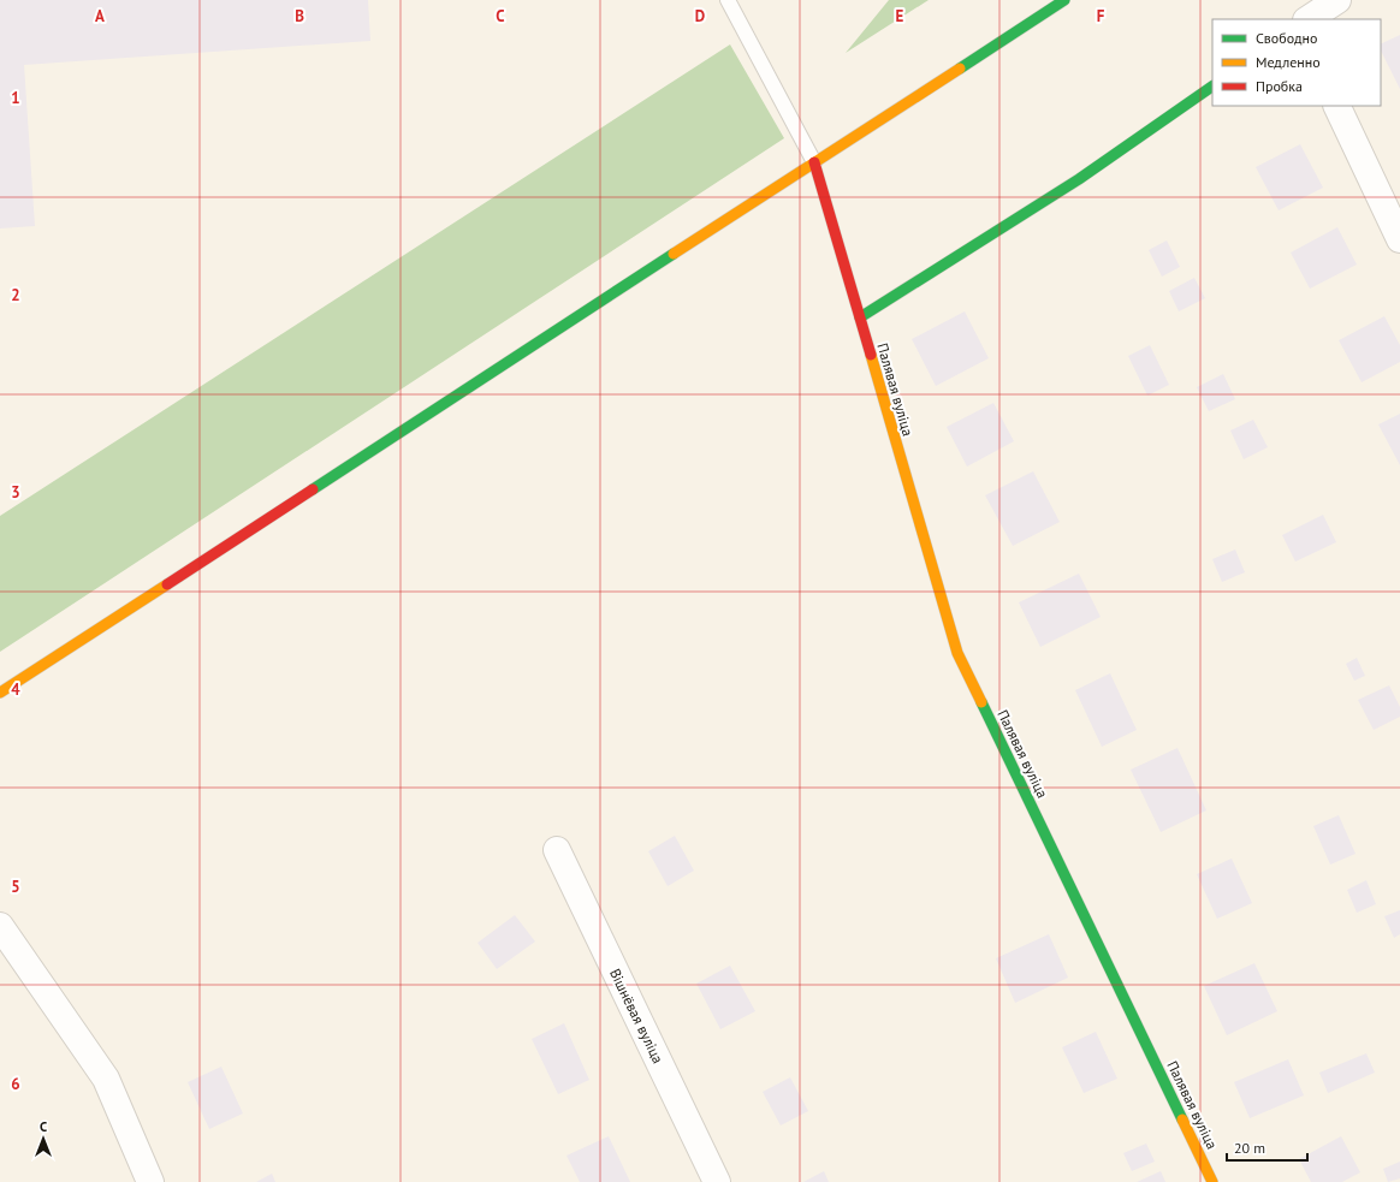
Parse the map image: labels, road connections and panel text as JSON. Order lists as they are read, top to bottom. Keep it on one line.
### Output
{"streets":{"street":["Палявая вуліца","Вішнёвая вуліца"]},"legend":["Свободно","Медленно","Пробка"],"scale_bar":"20 m","north":"top","grid":{"columns":["A","B","C","D","E","F"],"rows":["1","2","3","4","5","6"]}}
